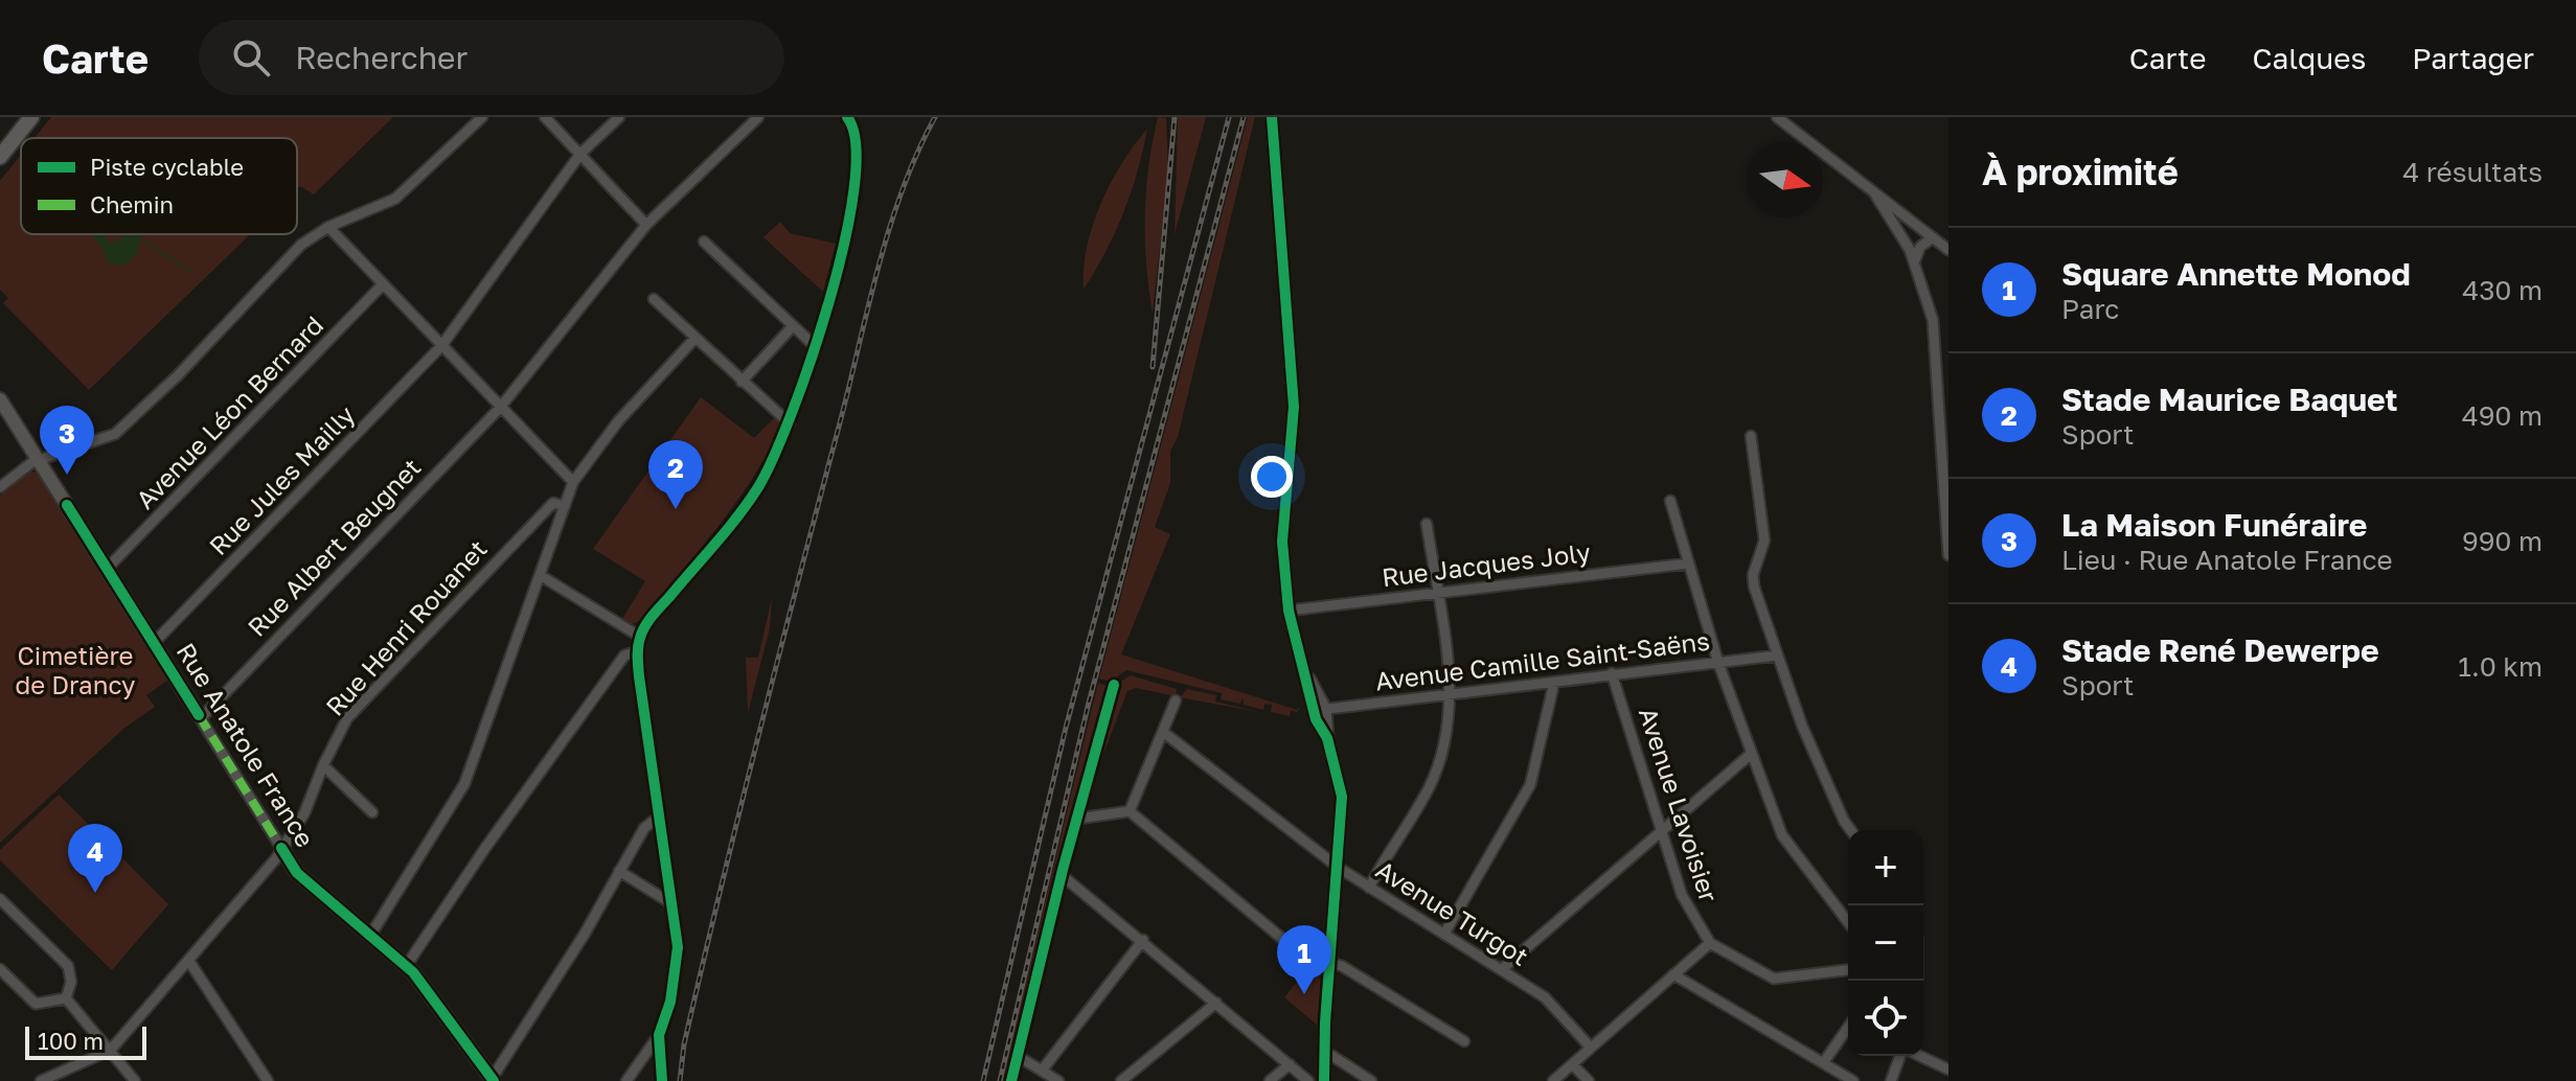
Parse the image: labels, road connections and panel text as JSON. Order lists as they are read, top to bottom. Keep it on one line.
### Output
{"streets":{"main road":["Rue Anatole France"],"street":["Avenue Léon Bernard","Rue Jules Mailly","Rue Albert Beugnet","Rue Jacques Joly","Rue Henri Rouanet","Avenue Camille Saint-Saëns","Avenue Lavoisier","Avenue Turgot"]},"crossings":[["Avenue Léon Bernard","Rue Anatole France"],["Rue Jules Mailly","Rue Anatole France"],["Rue Albert Beugnet","Rue Anatole France"],["Rue Henri Rouanet","Rue Anatole France"],["Avenue Camille Saint-Saëns","Avenue Lavoisier"]],"parks":["Cimetière de Drancy"],"legend":["Piste cyclable","Chemin"],"scale_bar":"100 m","north":"right","page":{"header":"Carte","search":"Rechercher","nav":["Carte","Calques","Partager"],"heading":["À proximité","4 résultats"],"list":[{"mark":"1","name":"Square Annette Monod","note":"Parc","value":"430 m"},{"mark":"2","name":"Stade Maurice Baquet","note":"Sport","value":"490 m"},{"mark":"3","name":"La Maison Funéraire","note":"Lieu · Rue Anatole France","value":"990 m"},{"mark":"4","name":"Stade René Dewerpe","note":"Sport","value":"1.0 km"}],"pins":["3","2","4","1"],"map_buttons":["+","−"],"scale":"100 m"}}
